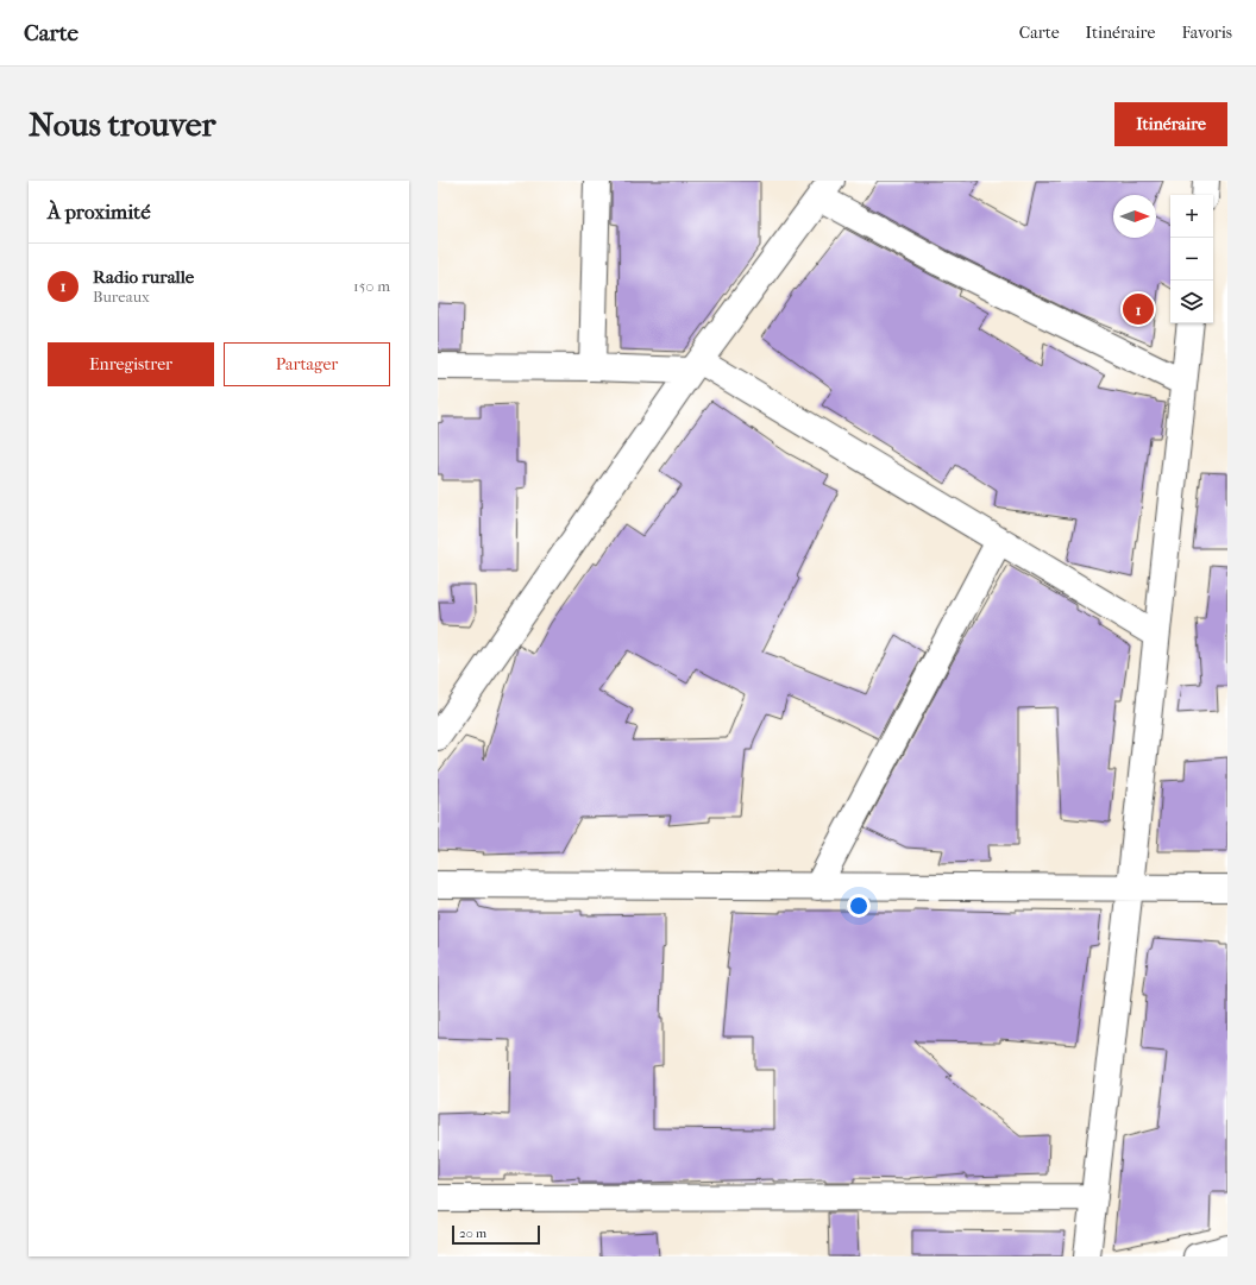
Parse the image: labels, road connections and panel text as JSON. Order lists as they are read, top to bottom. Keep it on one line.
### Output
{"scale_bar":"20 m","north":"right","page":{"header":"Carte","nav":["Carte","Itinéraire","Favoris"],"buttons":["Itinéraire",["Enregistrer","Partager"]],"title":"Nous trouver","heading":"À proximité","map_buttons":["+","−"],"list":[{"mark":"1","name":"Radio ruralle","note":"Bureaux","value":"150 m"}],"pins":"1","scale":"20 m"}}
